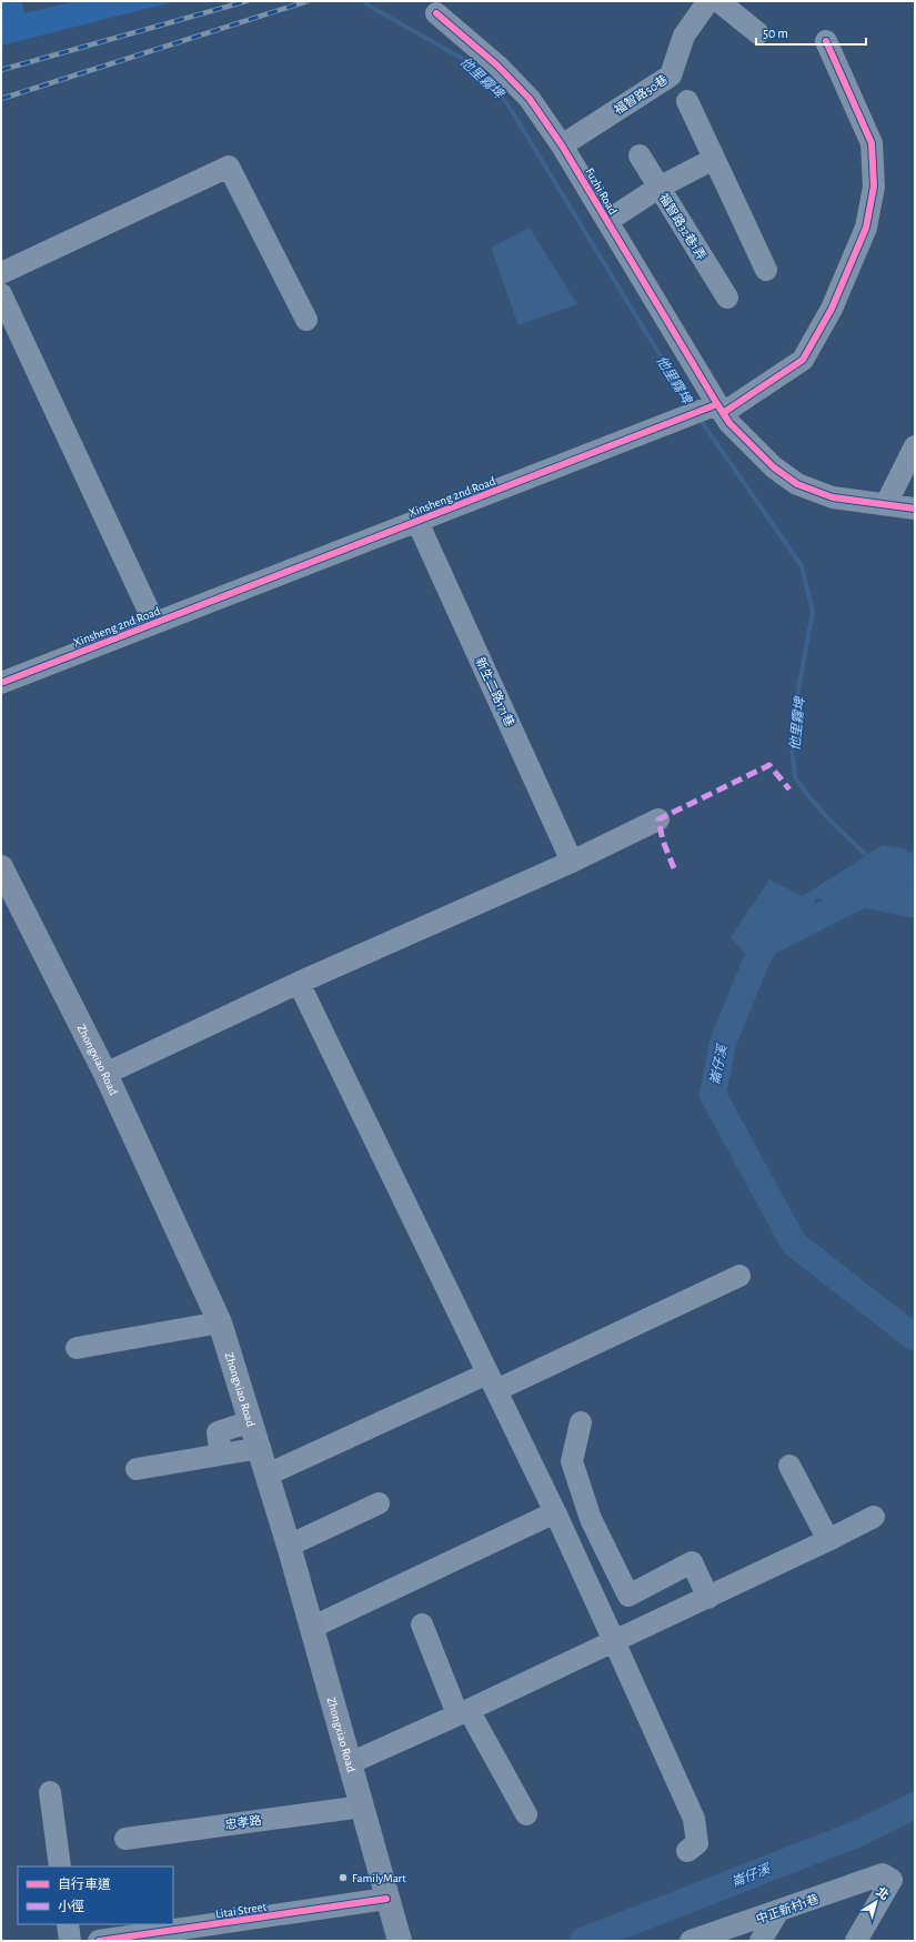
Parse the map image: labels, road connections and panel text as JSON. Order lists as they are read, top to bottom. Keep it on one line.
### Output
{"streets":{"main road":["Zhongxiao Road"],"street":["福智路50巷","Fuzhi Road","福智路32巷1弄","Xinsheng 2nd Road","新生二路171巷","忠孝路","中正新村1巷","Litai Street"]},"crossings":[["福智路50巷","Fuzhi Road"],["Fuzhi Road","Xinsheng 2nd Road"],["Xinsheng 2nd Road","新生二路171巷"],["Zhongxiao Road","忠孝路"],["Zhongxiao Road","Litai Street"]],"water":["他里霧埤","崙仔溪"],"places":["FamilyMart"],"legend":["自行車道","小徑"],"scale_bar":"50 m","north":"top right"}
